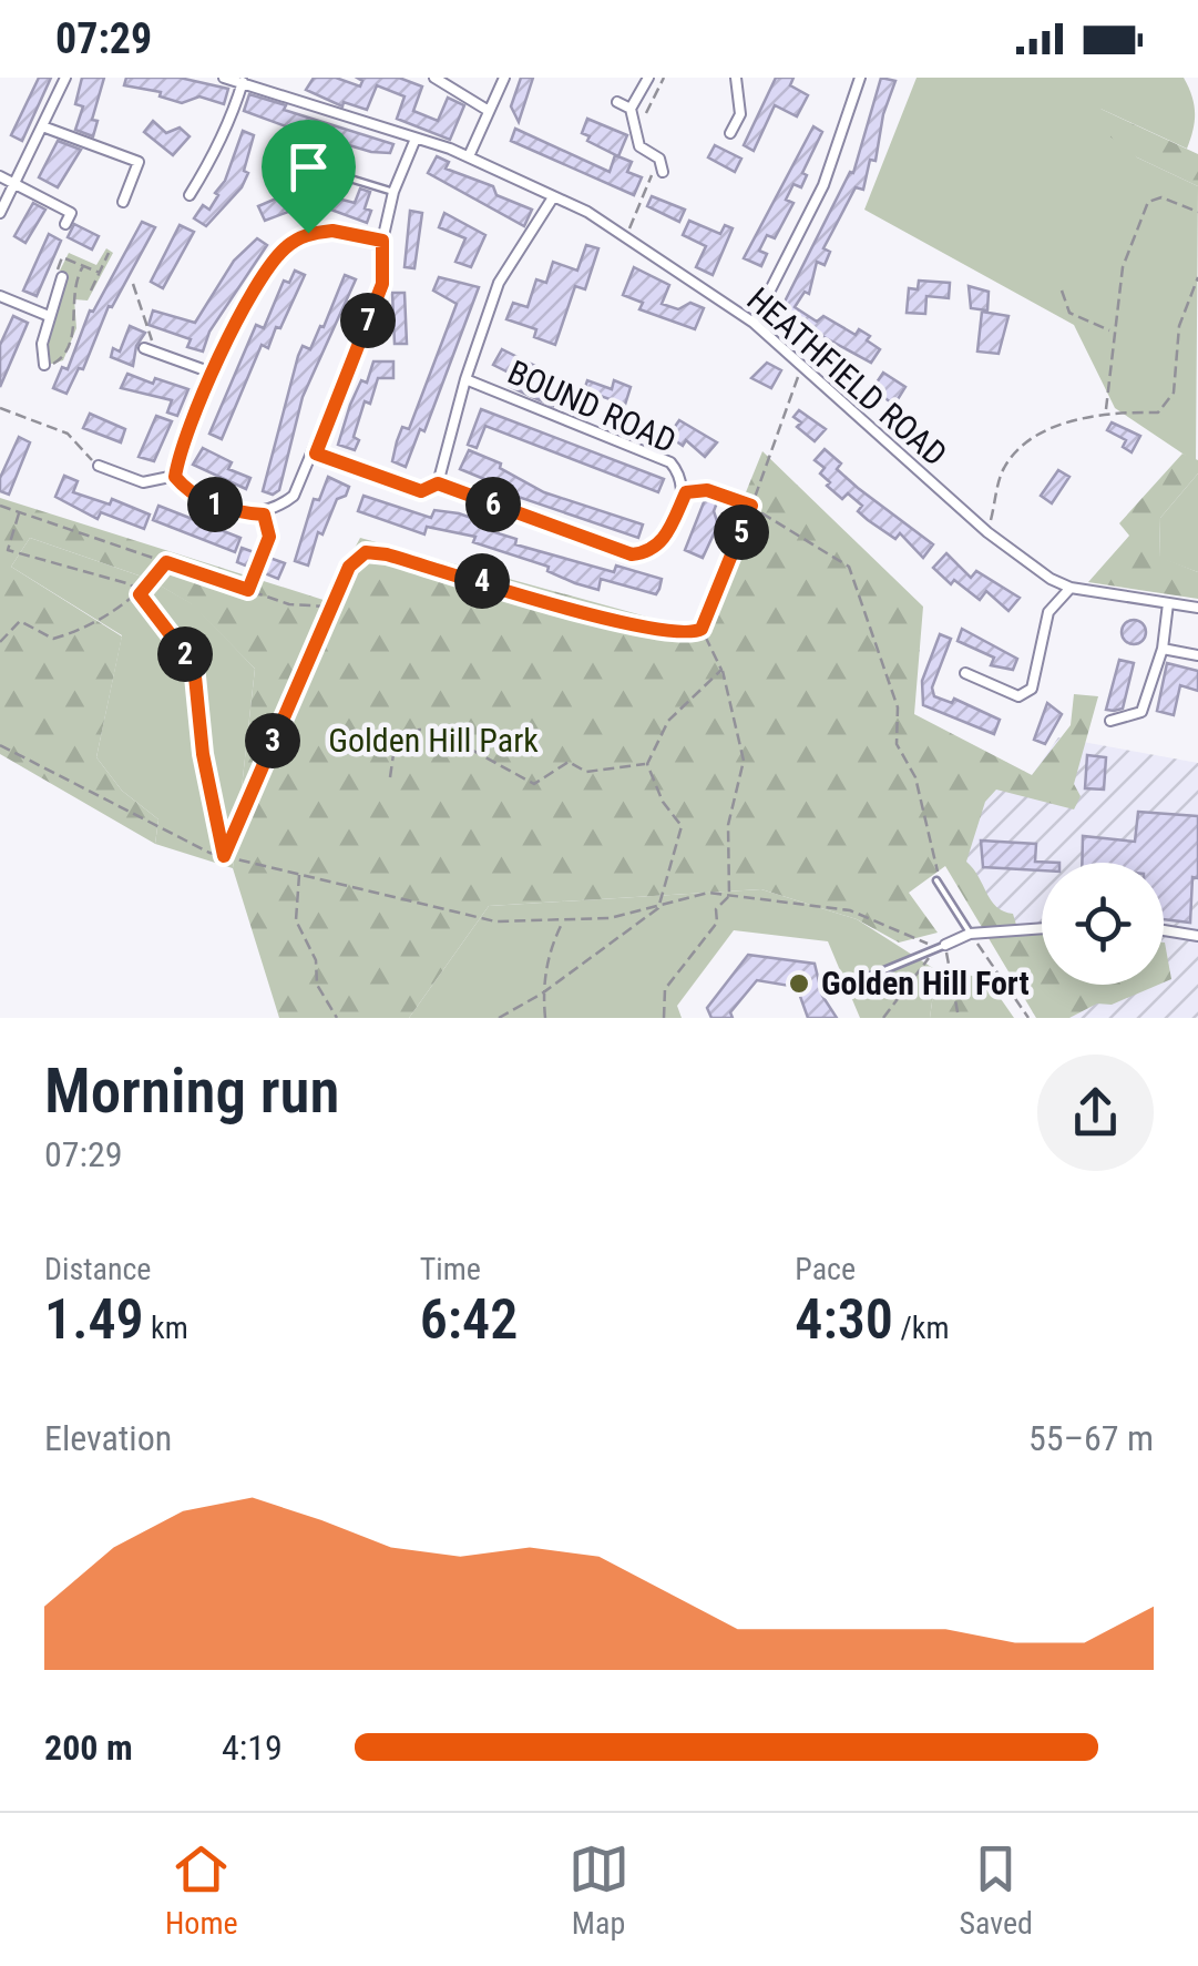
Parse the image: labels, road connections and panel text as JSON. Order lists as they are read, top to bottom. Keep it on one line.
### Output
{"streets":{"street":["HEATHFIELD ROAD","BOUND ROAD"]},"parks":["Golden Hill Park"],"places":["Golden Hill Fort"],"page":{"status":"07:29","pins":["7","1","6","5","4","2","3"],"heading":["Morning run","07:29"],"stats":[["Distance","1.49 km"],["Time","6:42"],["Pace","4:30 /km"]],"chart":["Elevation","55–67 m"],"list":[{"name":"200 m","note":"4:19"}],"tabs":["Home","Map","Saved"]}}
